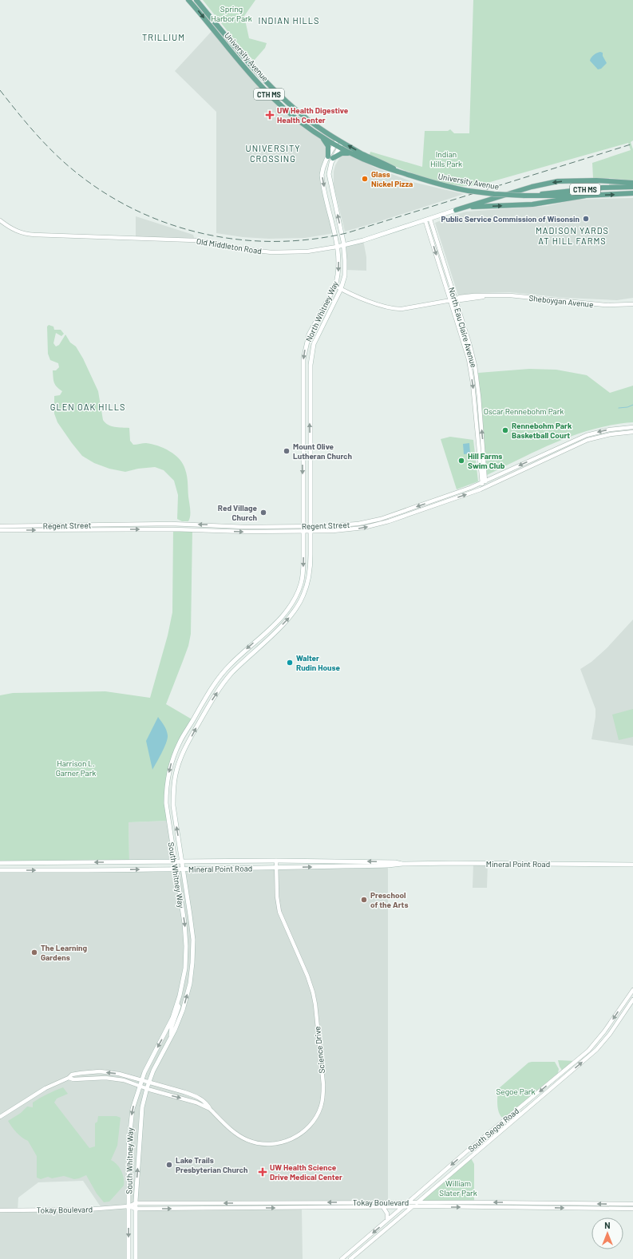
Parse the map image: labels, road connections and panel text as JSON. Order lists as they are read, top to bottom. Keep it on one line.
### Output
{"streets":{"main road":["University Avenue","CTH MS","Old Middleton Road","North Whitney Way","Mineral Point Road","South Whitney Way"],"street":["Sheboygan Avenue","North Eau Claire Avenue","Regent Street","Science Drive","South Segoe Road","Tokay Boulevard"]},"crossings":[["University Avenue","North Whitney Way"],["Old Middleton Road","North Whitney Way"],["Old Middleton Road","North Eau Claire Avenue"],["Sheboygan Avenue","North Eau Claire Avenue"],["North Whitney Way","Regent Street"],["North Whitney Way","South Whitney Way"],["North Eau Claire Avenue","Regent Street"],["Regent Street","South Whitney Way"],["Mineral Point Road","South Whitney Way"],["Mineral Point Road","Science Drive"],["South Whitney Way","Science Drive"],["South Whitney Way","Tokay Boulevard"],["South Segoe Road","Tokay Boulevard"]],"districts":["INDIAN HILLS","TRILLIUM","UNIVERSITY CROSSING","MADISON YARDS AT HILL FARMS","GLEN OAK HILLS"],"parks":["Spring Harbor Park","Indian Hills Park","Oscar Rennebohm Park","Harrison L. Garner Park","Segoe Park","William Slater Park"],"places":{"health":["UW Health Digestive Health Center","UW Health Science Drive Medical Center"],"other":["Glass Nickel Pizza","Public Service Commission of Wisonsin","Rennebohm Park Basketball Court","Mount Olive Lutheran Church","Hill Farms Swim Club","Red Village Church","Walter Rudin House","Preschool of the Arts","The Learning Gardens","Lake Trails Presbyterian Church"]},"north":"top"}
